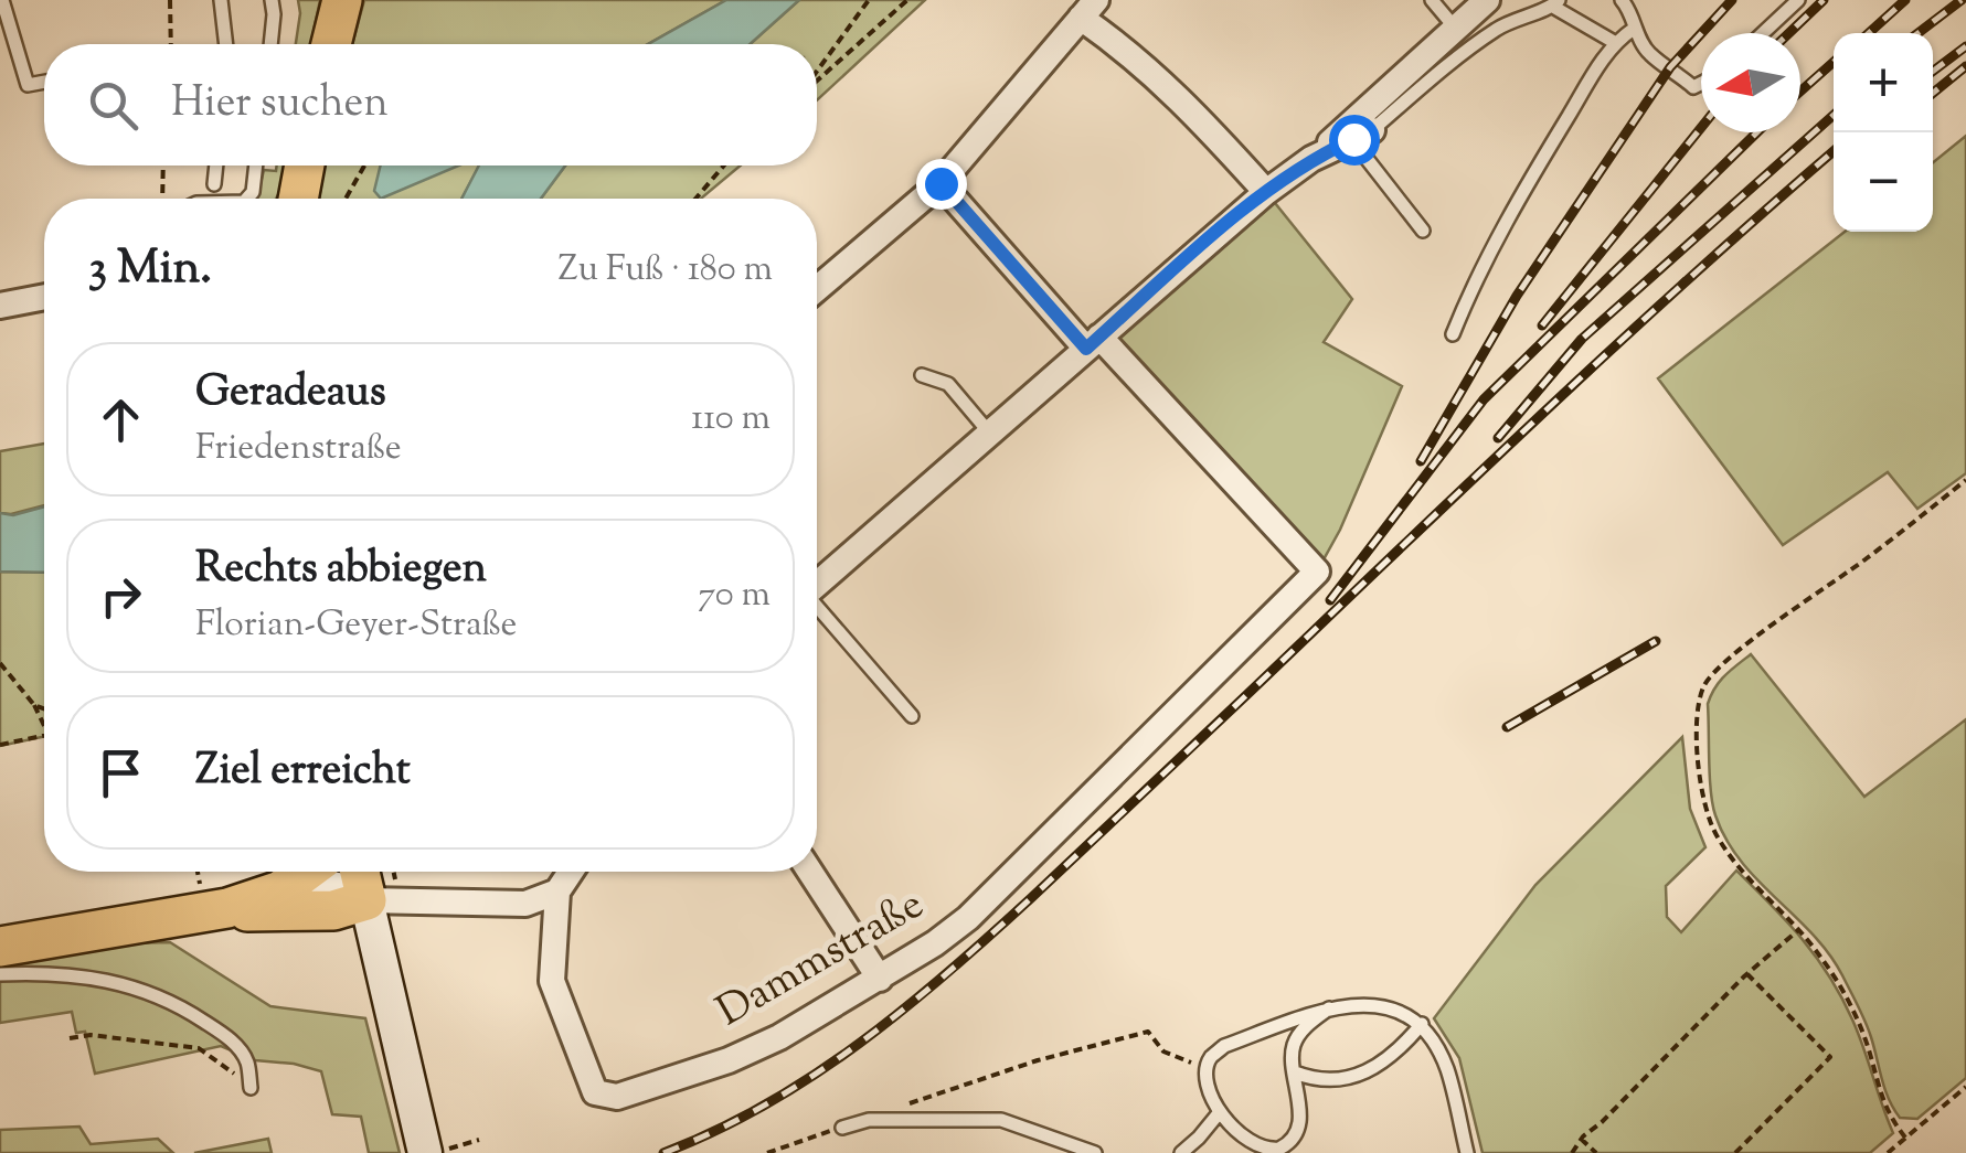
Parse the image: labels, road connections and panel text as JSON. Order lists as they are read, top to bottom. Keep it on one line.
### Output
{"streets":{"street":["Dammstraße"]},"north":"left","page":{"map_buttons":["+","−"],"search":"Hier suchen","heading":["3 Min.","Zu Fuß · 180 m"],"list":[["Geradeaus","Friedenstraße","110 m"],["Rechts abbiegen","Florian-Geyer-Straße","70 m"],"Ziel erreicht"]}}
